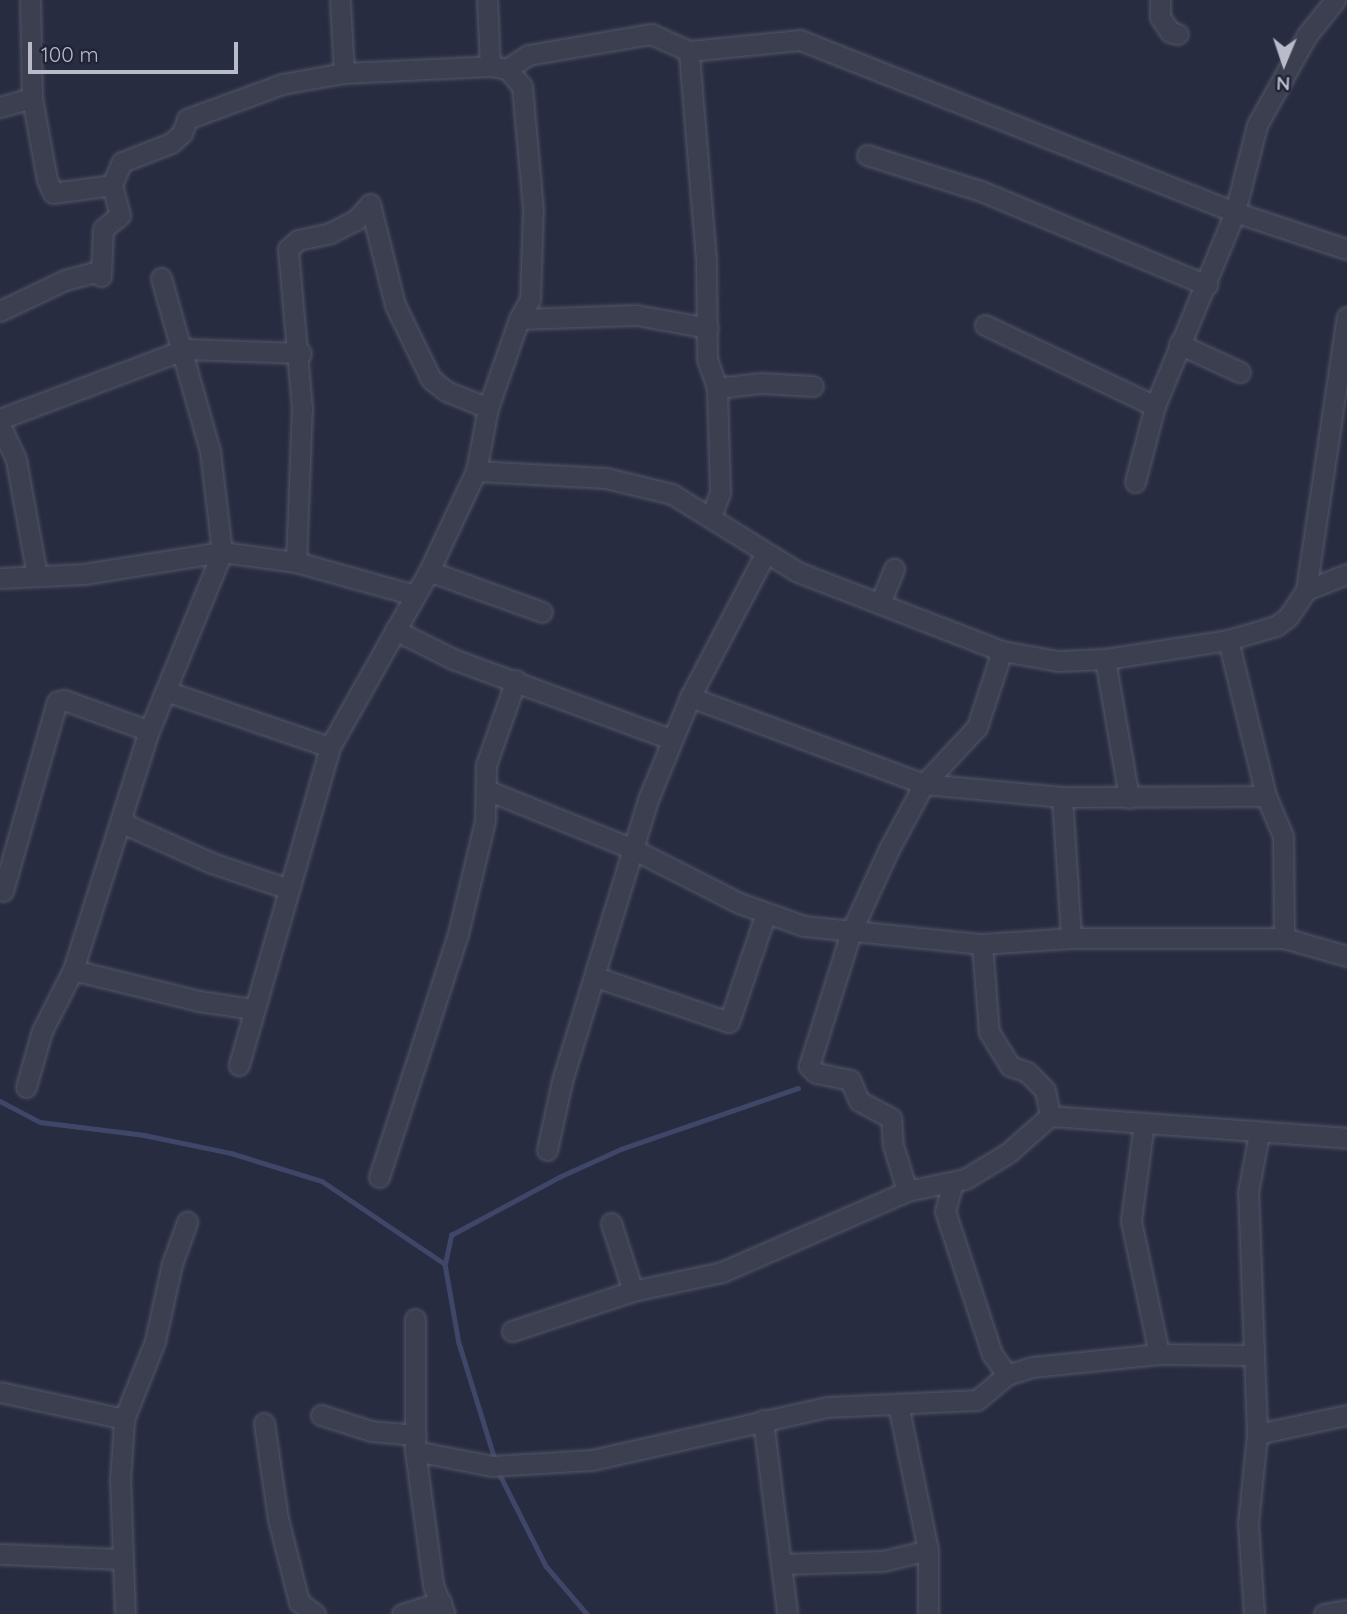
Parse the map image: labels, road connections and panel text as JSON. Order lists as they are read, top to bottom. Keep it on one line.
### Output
{"scale_bar":"100 m","north":"bottom"}
